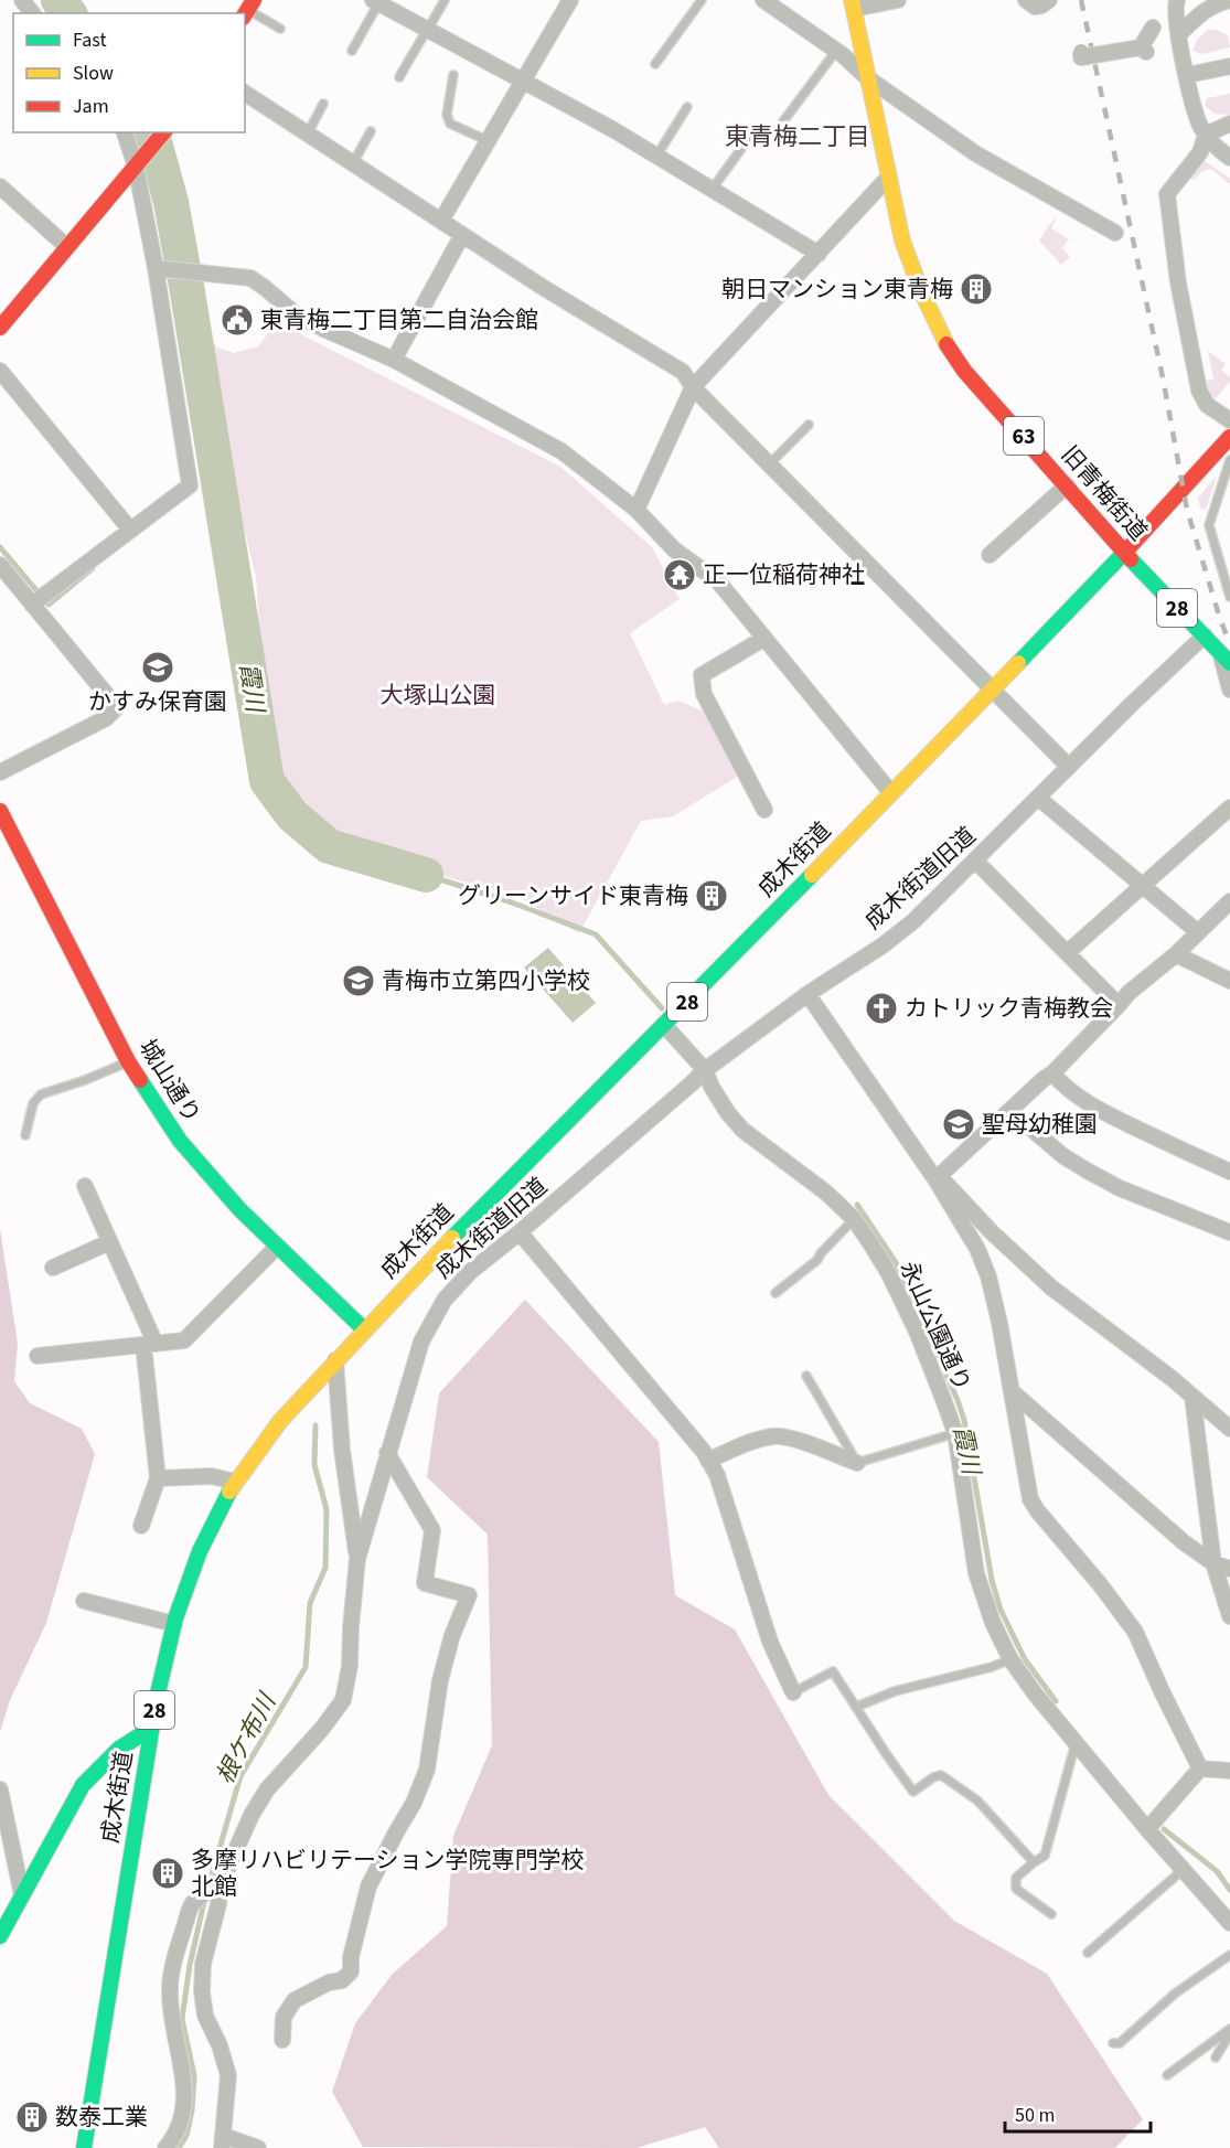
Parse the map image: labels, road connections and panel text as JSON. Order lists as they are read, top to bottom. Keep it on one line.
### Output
{"streets":{"main road":["63","旧青梅街道","28","成木街道","城山通り"],"street":["成木街道旧道","永山公園通り"]},"crossings":[["63","旧青梅街道"],["旧青梅街道","成木街道"],["旧青梅街道","成木街道旧道"],["成木街道","城山通り"],["成木街道","永山公園通り"],["成木街道旧道","永山公園通り"]],"districts":["東青梅二丁目"],"water":["霞川","根ケ布川"],"parks":["大塚山公園"],"places":{"building":["朝日マンション東青梅","グリーンサイド東青梅","多摩リハビリテーション学院専門学校 北館","数泰工業"],"public building":["東青梅二丁目第二自治会館"],"temple":["正一位稲荷神社"],"school or university":["かすみ保育園","青梅市立第四小学校","聖母幼稚園"],"church":["カトリック青梅教会"]},"legend":["Fast","Slow","Jam"],"scale_bar":"50 m"}
